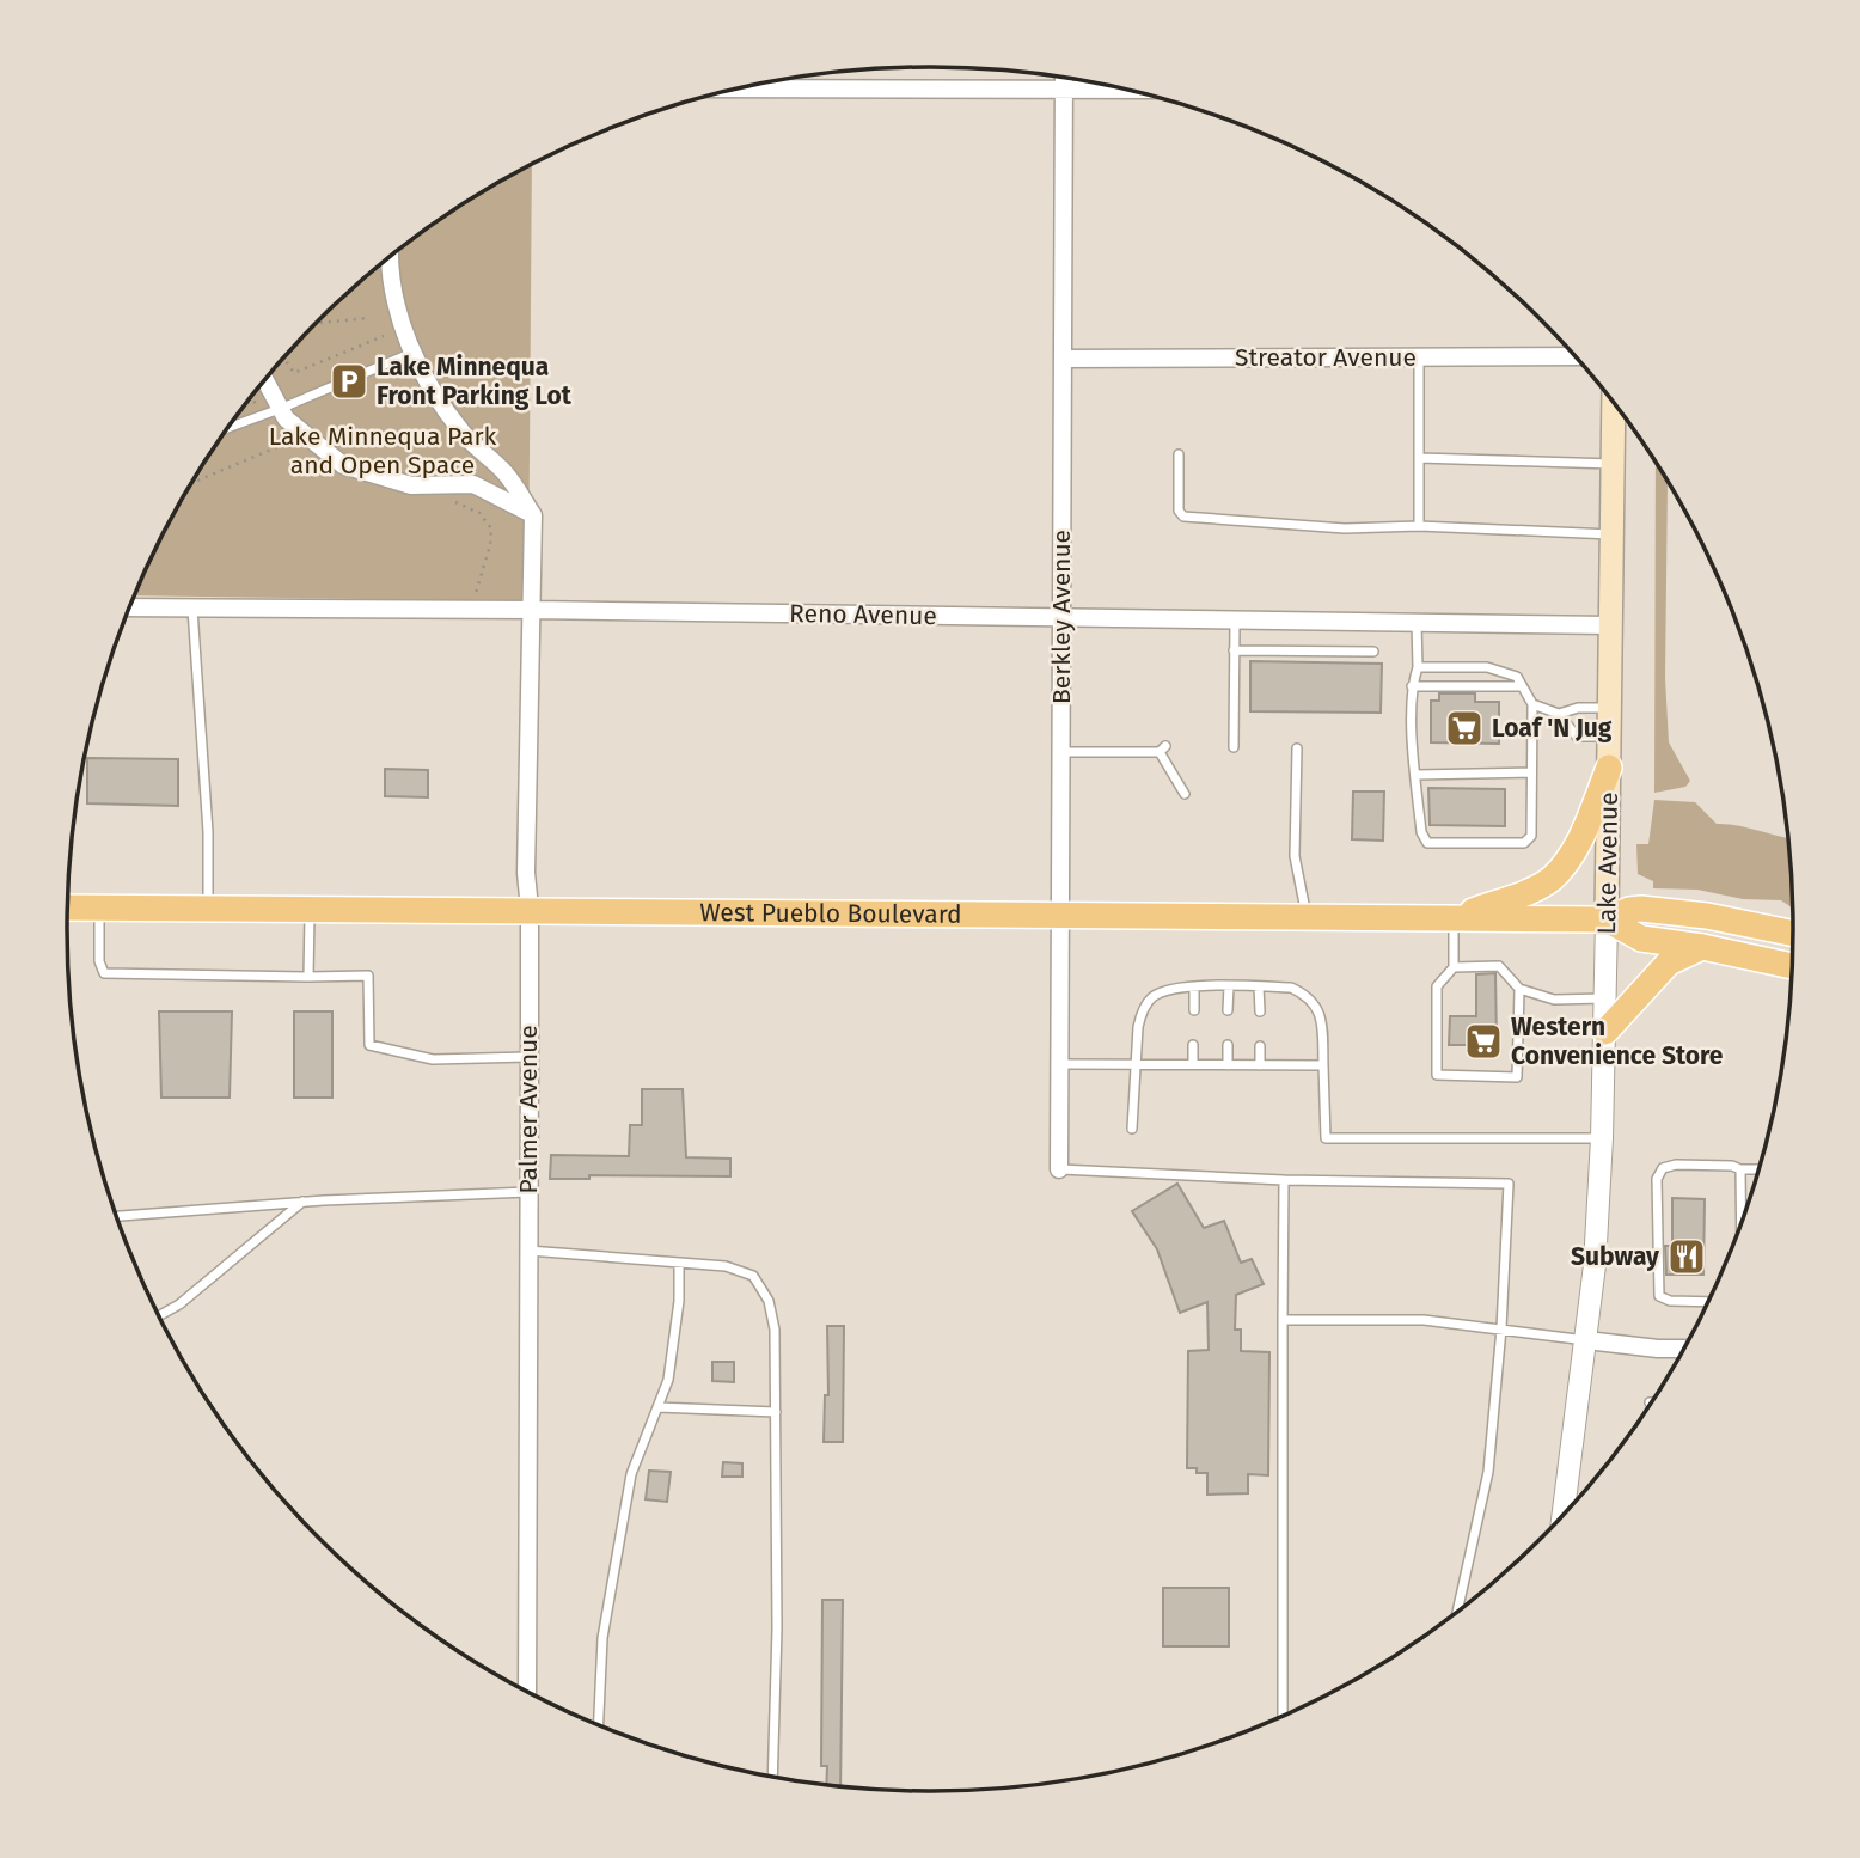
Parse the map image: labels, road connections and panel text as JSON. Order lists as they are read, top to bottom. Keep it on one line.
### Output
{"streets":{"main road":["Lake Avenue","West Pueblo Boulevard"],"street":["Streator Avenue","Reno Avenue","Berkley Avenue","Palmer Avenue"]},"crossings":[["Streator Avenue","Berkley Avenue"],["Reno Avenue","Berkley Avenue"],["Reno Avenue","Lake Avenue"],["Reno Avenue","Palmer Avenue"],["Berkley Avenue","West Pueblo Boulevard"],["Lake Avenue","West Pueblo Boulevard"],["West Pueblo Boulevard","Palmer Avenue"]],"parks":["Lake Minnequa Park and Open Space"],"places":{"parking":["Lake Minnequa Front Parking Lot"],"supermarket":["Loaf 'N Jug","Western Convenience Store"],"restaurant":["Subway"]}}
